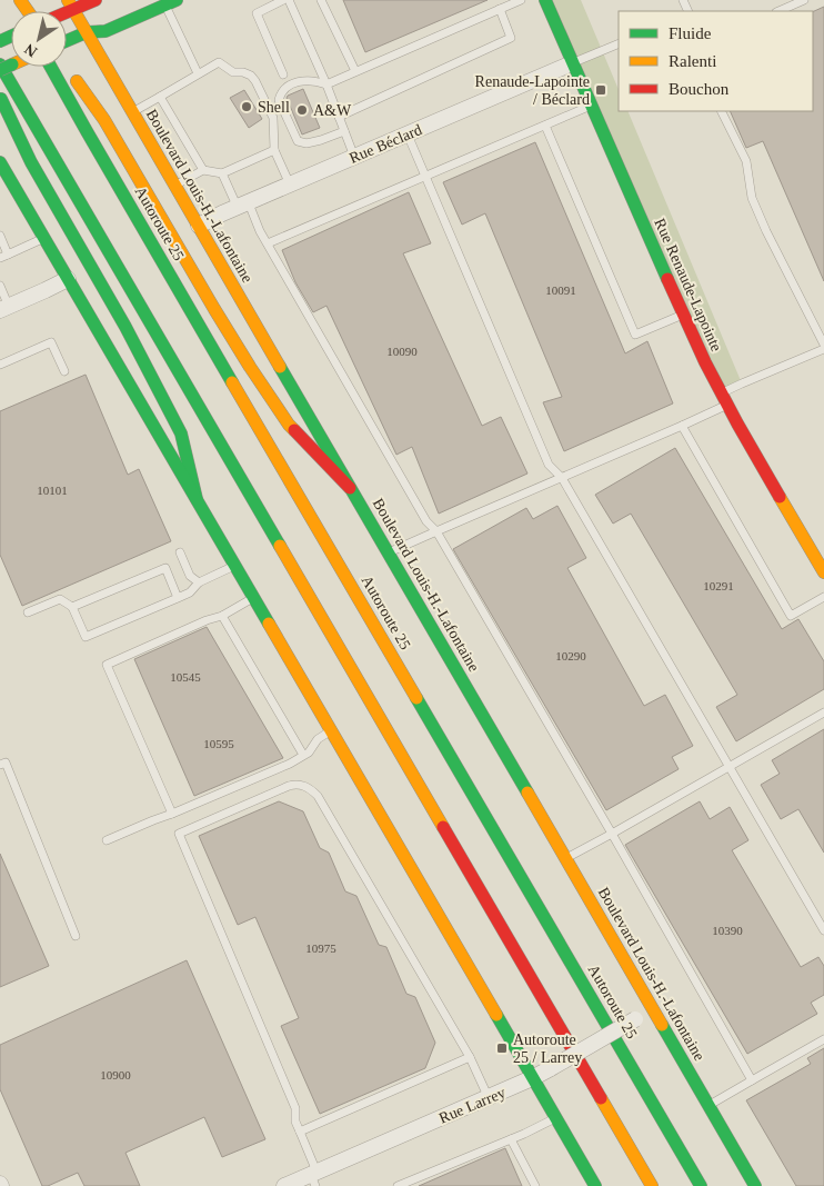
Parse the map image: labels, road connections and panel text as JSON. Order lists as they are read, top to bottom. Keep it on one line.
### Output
{"streets":{"main road":["Boulevard Louis-H.-Lafontaine","Autoroute 25","Rue Renaude-Lapointe"],"street":["Rue Béclard","Rue Larrey"]},"crossings":[["Rue Béclard","Boulevard Louis-H.-Lafontaine"],["Rue Béclard","Rue Renaude-Lapointe"],["Boulevard Louis-H.-Lafontaine","Rue Larrey"]],"places":{"transit":["Renaude-Lapointe / Béclard","Autoroute 25 / Larrey"],"other":["Shell","A&W"]},"house_numbers":["10091","10090","10101","10291","10290","10545","10595","10390","10975","10900"],"legend":["Fluide","Ralenti","Bouchon"],"north":"bottom left"}
